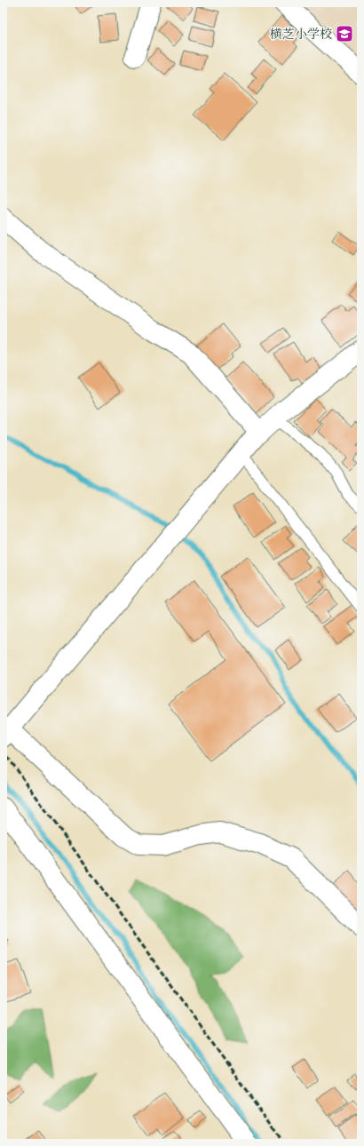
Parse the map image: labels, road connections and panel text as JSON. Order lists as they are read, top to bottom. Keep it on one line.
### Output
{"places":{"school or university":["横芝小学校"]}}
